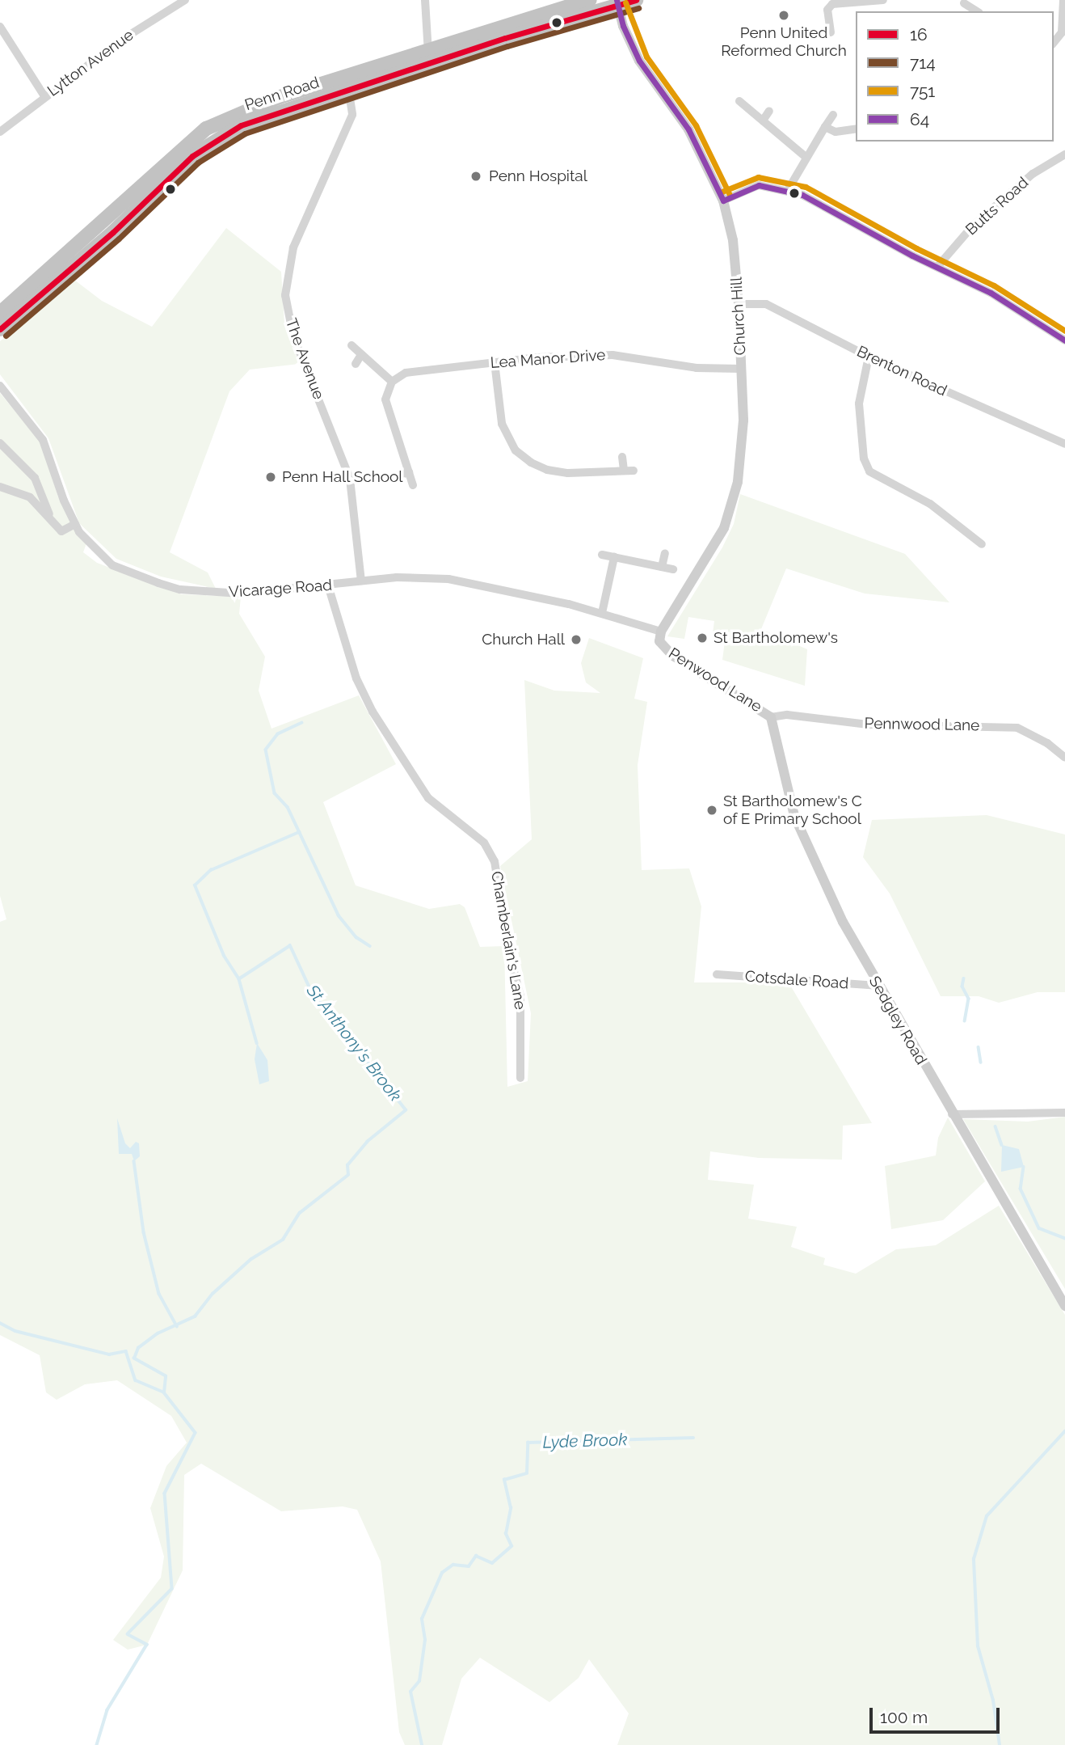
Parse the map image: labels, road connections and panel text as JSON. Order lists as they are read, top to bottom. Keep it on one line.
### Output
{"streets":{"highway":["Penn Road"],"street":["Lytton Avenue","Butts Road","Church Hill","The Avenue","Lea Manor Drive","Brenton Road","Vicarage Road","Penwood Lane","Pennwood Lane","Chamberlain's Lane","Cotsdale Road","Sedgley Road"]},"crossings":[["Penn Road","Church Hill"],["Penn Road","The Avenue"],["Church Hill","Lea Manor Drive"],["Church Hill","Brenton Road"],["Church Hill","Vicarage Road"],["Church Hill","Penwood Lane"],["The Avenue","Vicarage Road"],["Vicarage Road","Penwood Lane"],["Vicarage Road","Chamberlain's Lane"],["Penwood Lane","Pennwood Lane"],["Penwood Lane","Sedgley Road"],["Pennwood Lane","Sedgley Road"],["Cotsdale Road","Sedgley Road"]],"water":["St Anthony's Brook","Lyde Brook"],"places":["Penn United Reformed Church","Penn Hospital","Penn Hall School","St Bartholomew's","Church Hall","St Bartholomew's C of E Primary School"],"lines":["transit line 16","transit line 64","transit line 751","transit line 714"],"legend":["16","714","751","64"],"scale_bar":"100 m"}
